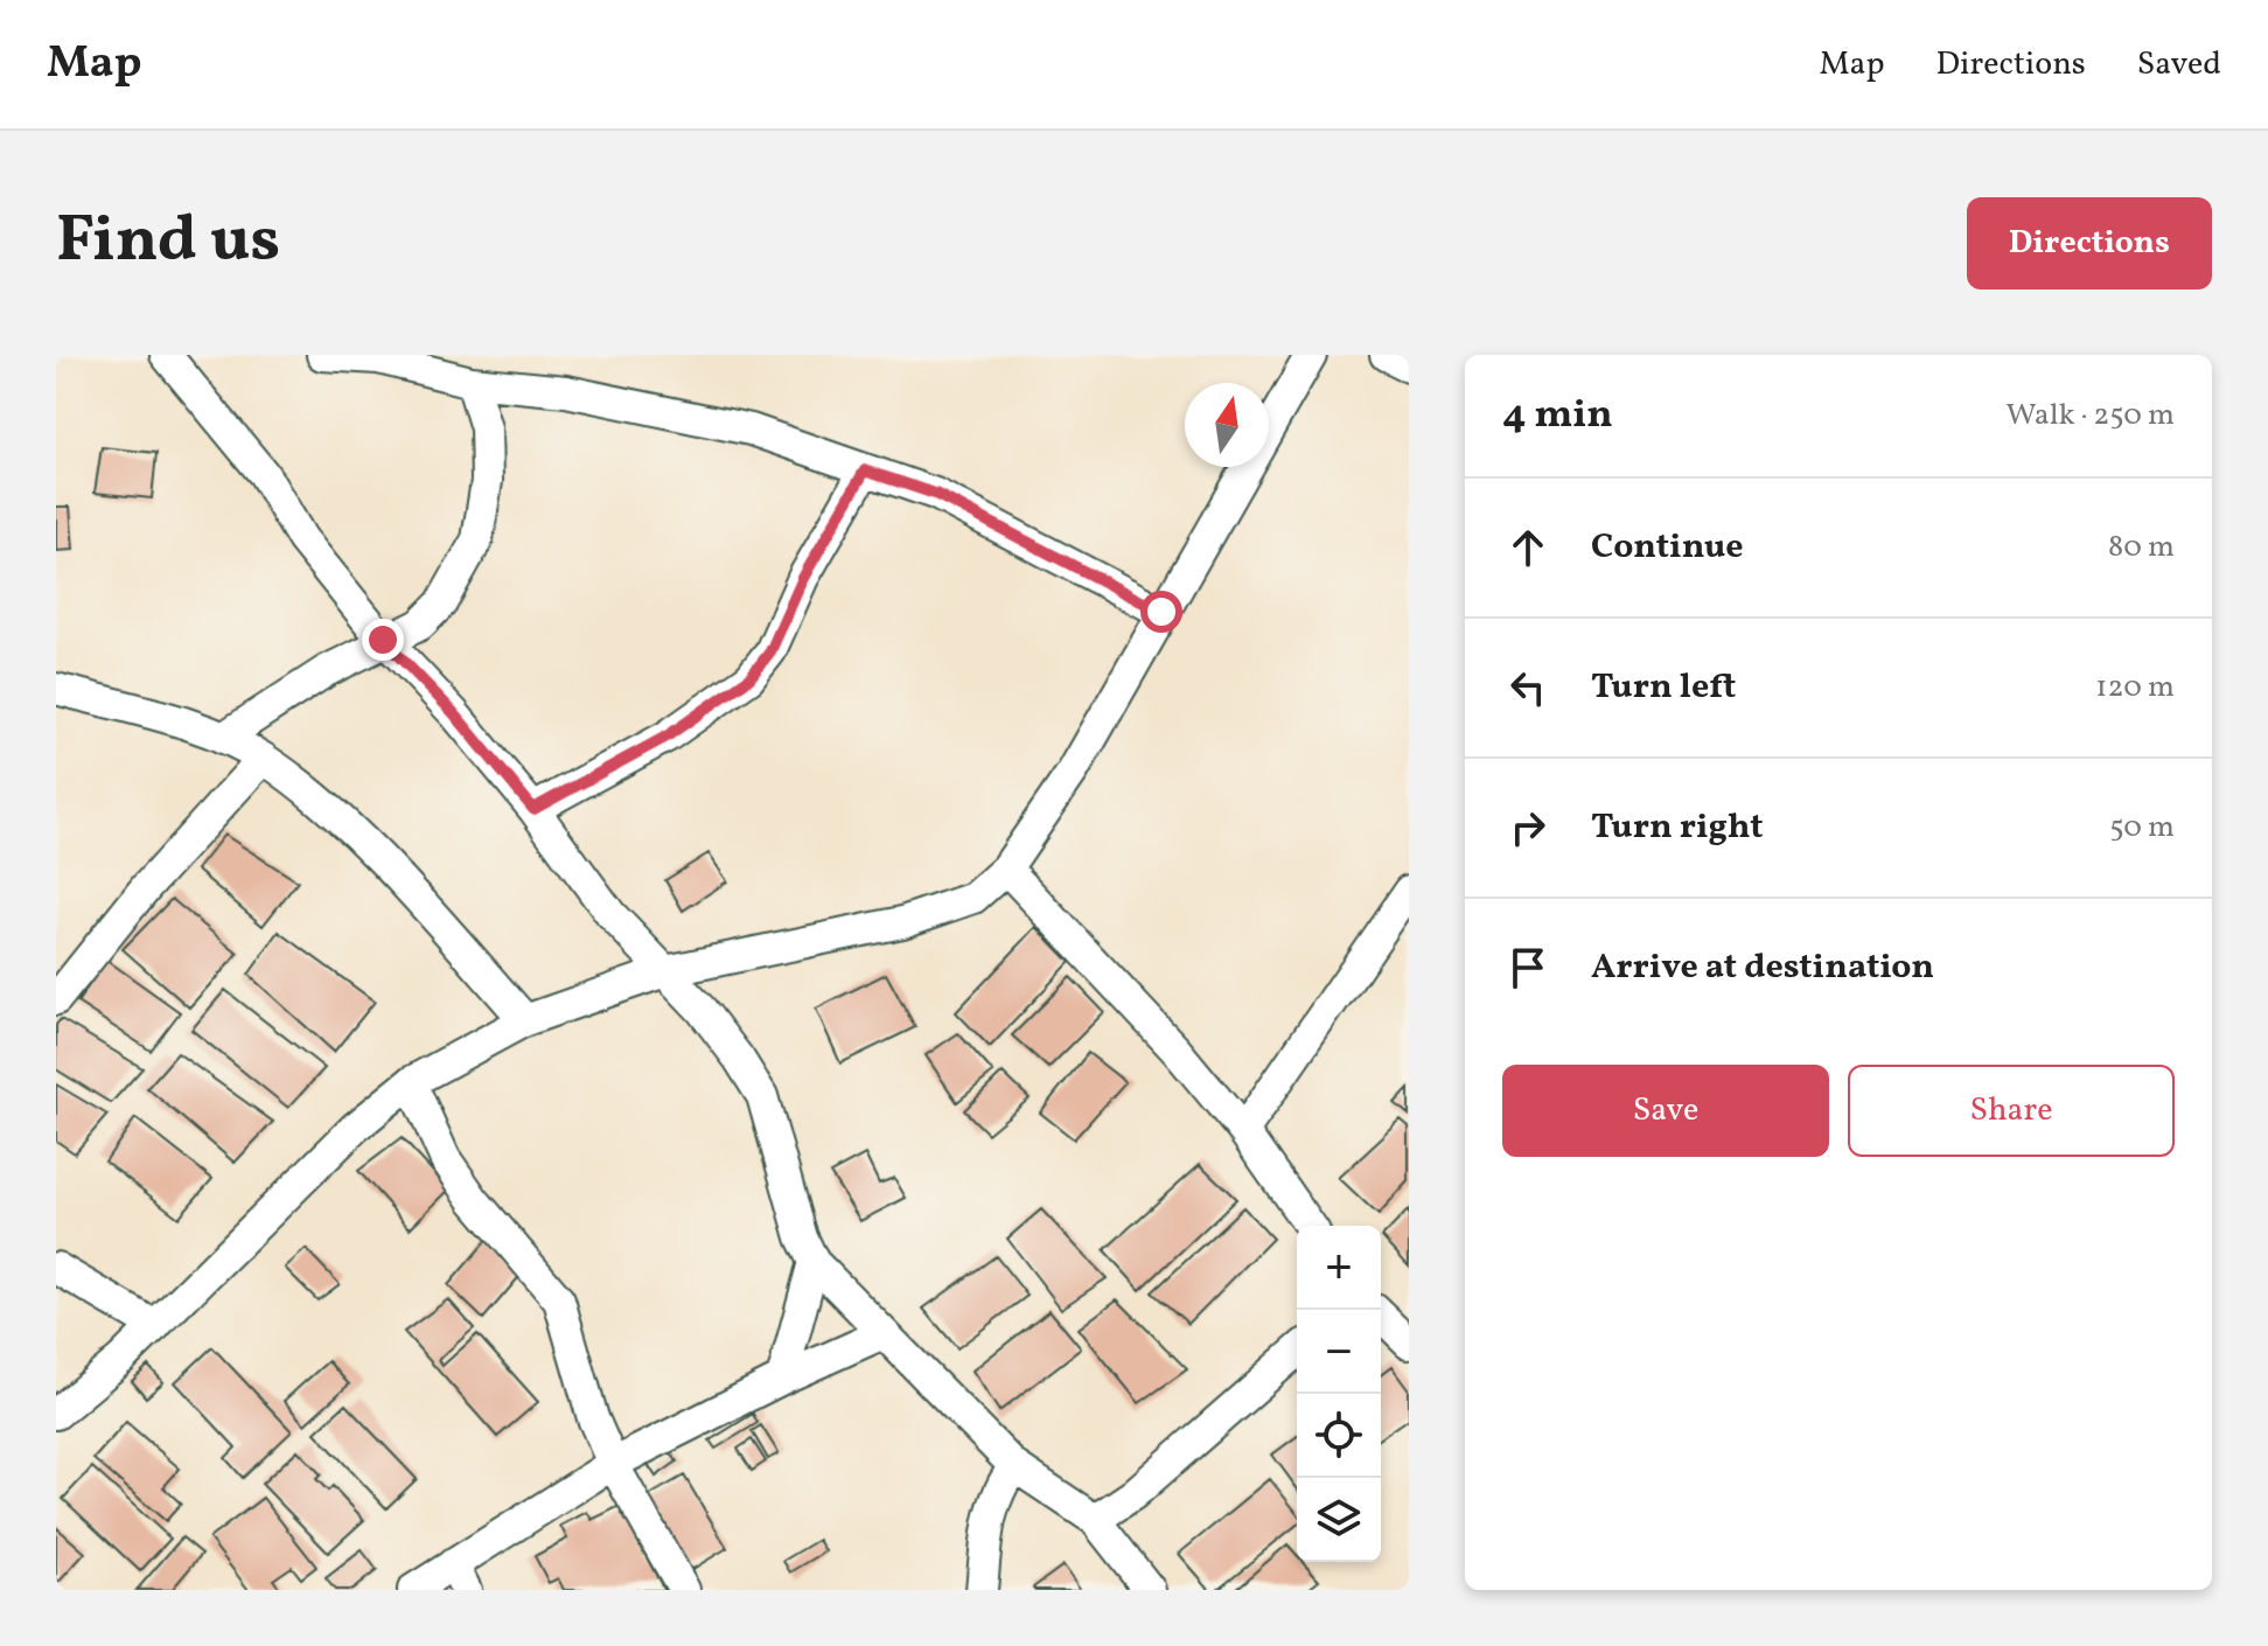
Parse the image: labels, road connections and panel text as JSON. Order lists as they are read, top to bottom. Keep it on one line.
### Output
{"north":"top","page":{"header":"Map","nav":["Map","Directions","Saved"],"title":"Find us","buttons":["Directions",["Save","Share"]],"heading":["4 min","Walk · 250 m"],"list":[["Continue","80 m"],["Turn left","120 m"],["Turn right","50 m"],"Arrive at destination"],"map_buttons":["+","−"]}}
